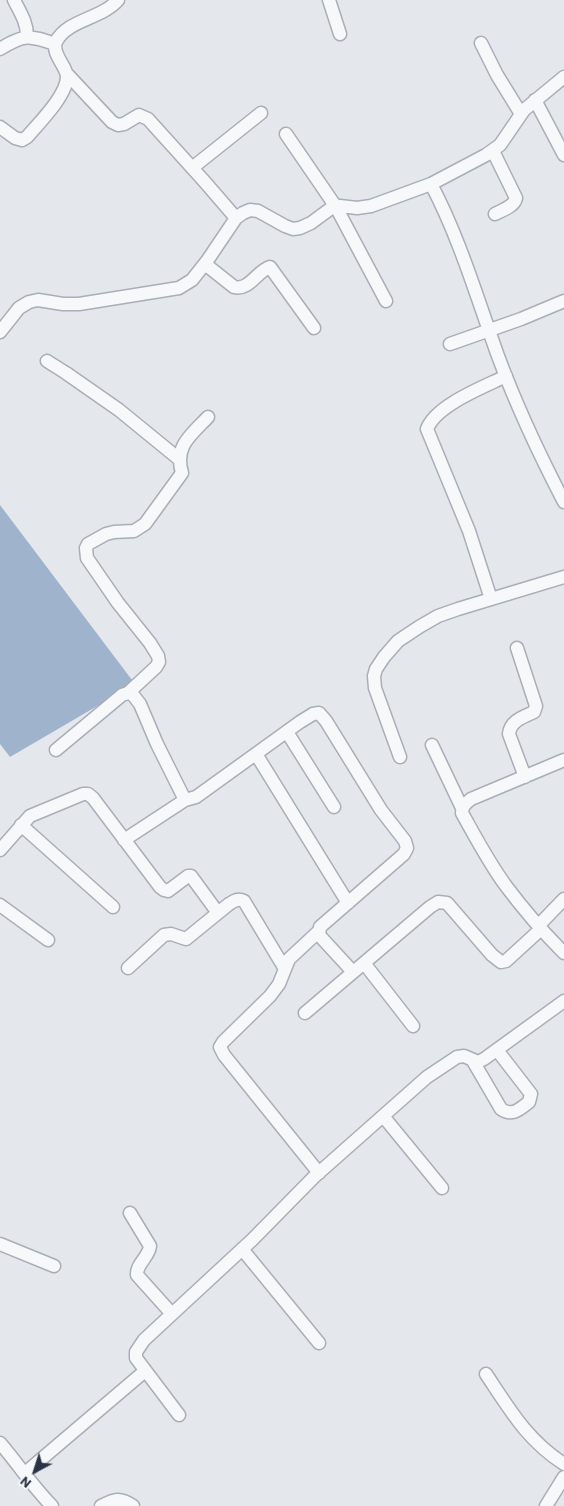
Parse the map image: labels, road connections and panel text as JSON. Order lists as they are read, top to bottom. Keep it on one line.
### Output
{"north":"bottom left"}
